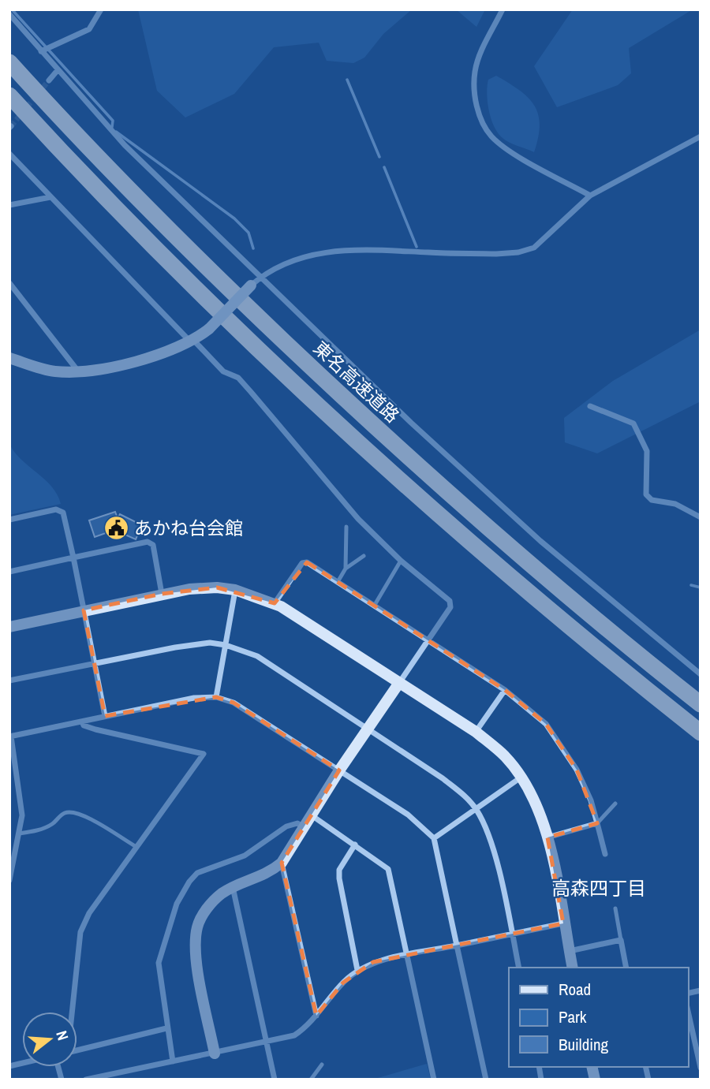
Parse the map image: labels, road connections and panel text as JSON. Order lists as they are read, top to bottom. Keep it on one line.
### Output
{"streets":{"highway":["東名高速道路"]},"districts":["高森四丁目"],"places":{"public building":["あかね台会館"]},"legend":["Road","Park","Building"],"north":"right"}
